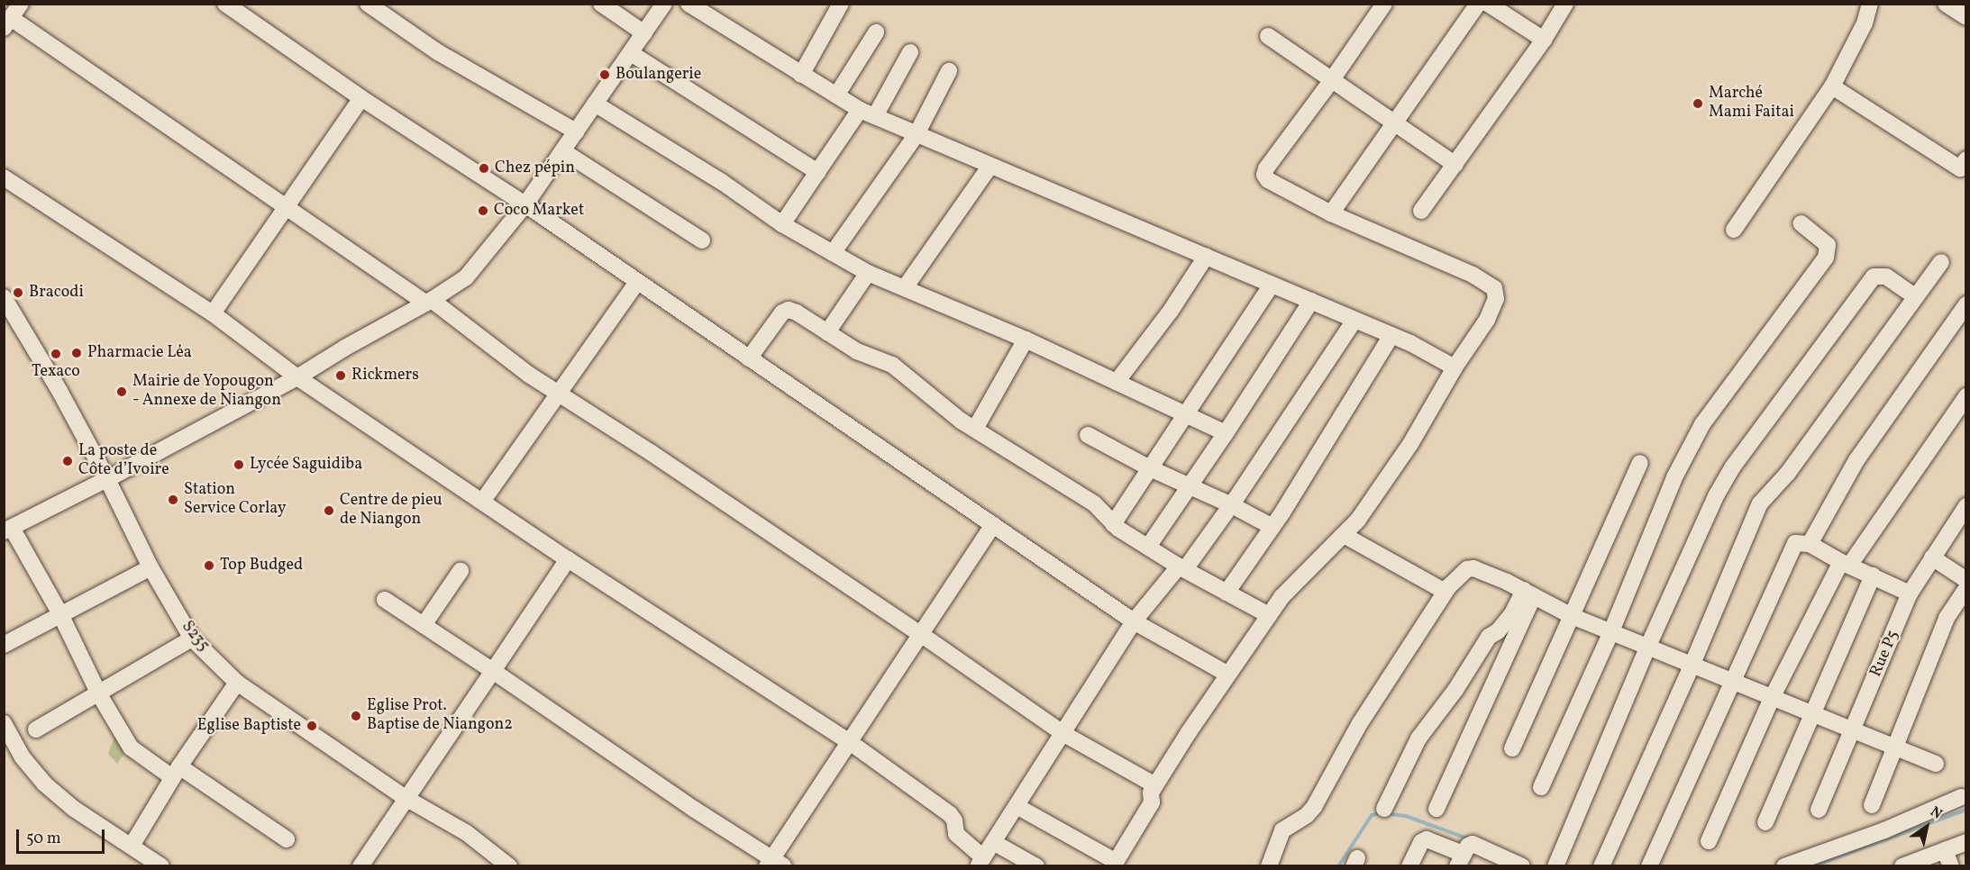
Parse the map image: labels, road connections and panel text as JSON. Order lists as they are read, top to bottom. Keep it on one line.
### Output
{"streets":{"street":["S235","Rue P5"]},"places":["Boulangerie","Marché Mami Faitai","Chez pépin","Coco Market","Bracodi","Pharmacie Le̓a","Texaco","Rickmers","Mairie de Yopougon - Annexe de Niangon","La poste de Côte d’Ivoire","Lycée Saguidiba","Station Service Corlay","Centre de pieu de Niangon","Top Budged","Eglise Prot. Baptise de Niangon2","Eglise Baptiste"],"scale_bar":"50 m","north":"top right"}
